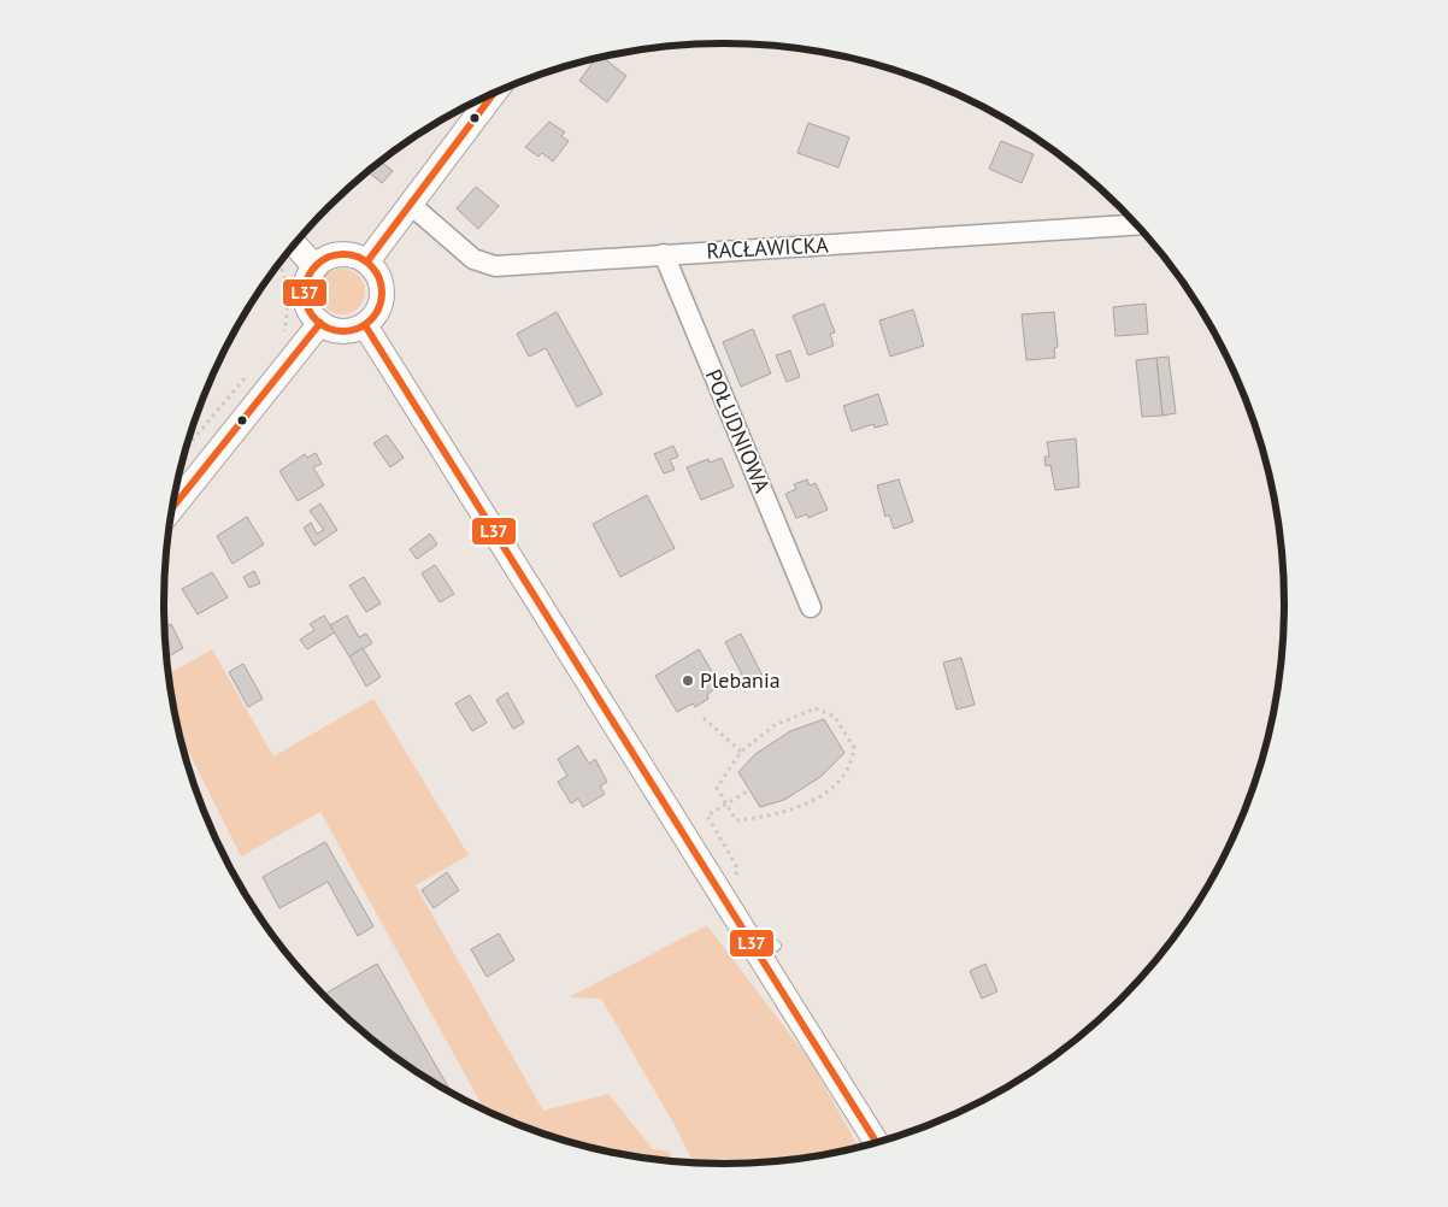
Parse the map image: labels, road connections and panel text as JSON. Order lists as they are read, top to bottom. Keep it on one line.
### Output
{"streets":{"street":["RACŁAWICKA","POŁUDNIOWA"]},"crossings":[["RACŁAWICKA","POŁUDNIOWA"]],"places":["Plebania"],"lines":["transit line L37"]}
